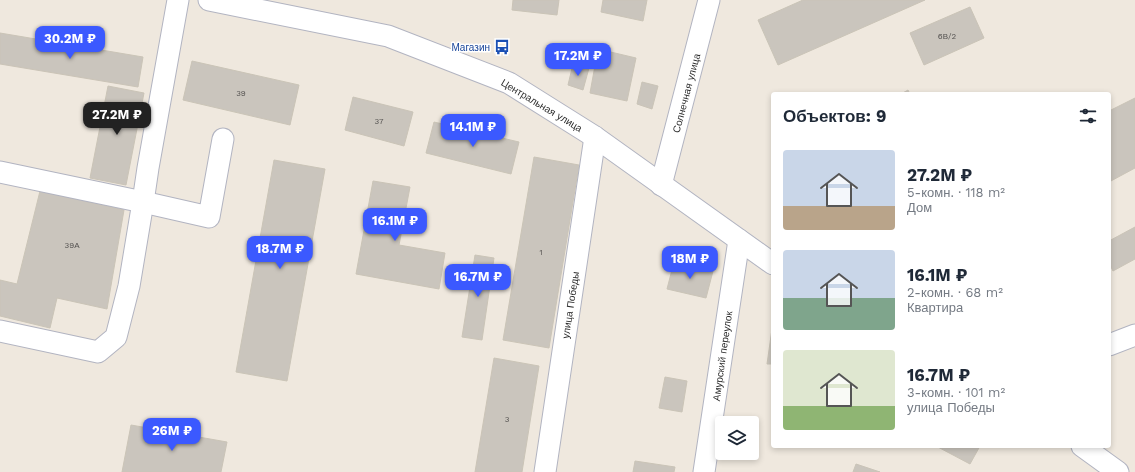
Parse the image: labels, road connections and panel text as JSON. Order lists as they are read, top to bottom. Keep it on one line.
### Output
{"streets":{"street":["Солнечная улица","Центральная улица","улица Победы","Амурский переулок"]},"crossings":[["Солнечная улица","Центральная улица"],["Центральная улица","улица Победы"],["Центральная улица","Амурский переулок"]],"places":{"bus stop":["Магазин"]},"house_numbers":["6В/2","39","37","39А","1","3"],"page":{"price":["30.2M ₽","17.2M ₽","27.2M ₽","14.1M ₽","16.1M ₽","18.7M ₽","18M ₽","16.7M ₽","26M ₽"],"heading":"Объектов: 9","list":[{"name":"27.2M ₽","note":"5-комн. · 118 m² · Дом"},{"name":"16.1M ₽","note":"2-комн. · 68 m² · Квартира"},{"name":"16.7M ₽","note":"3-комн. · 101 m² · улица Победы"}]}}
